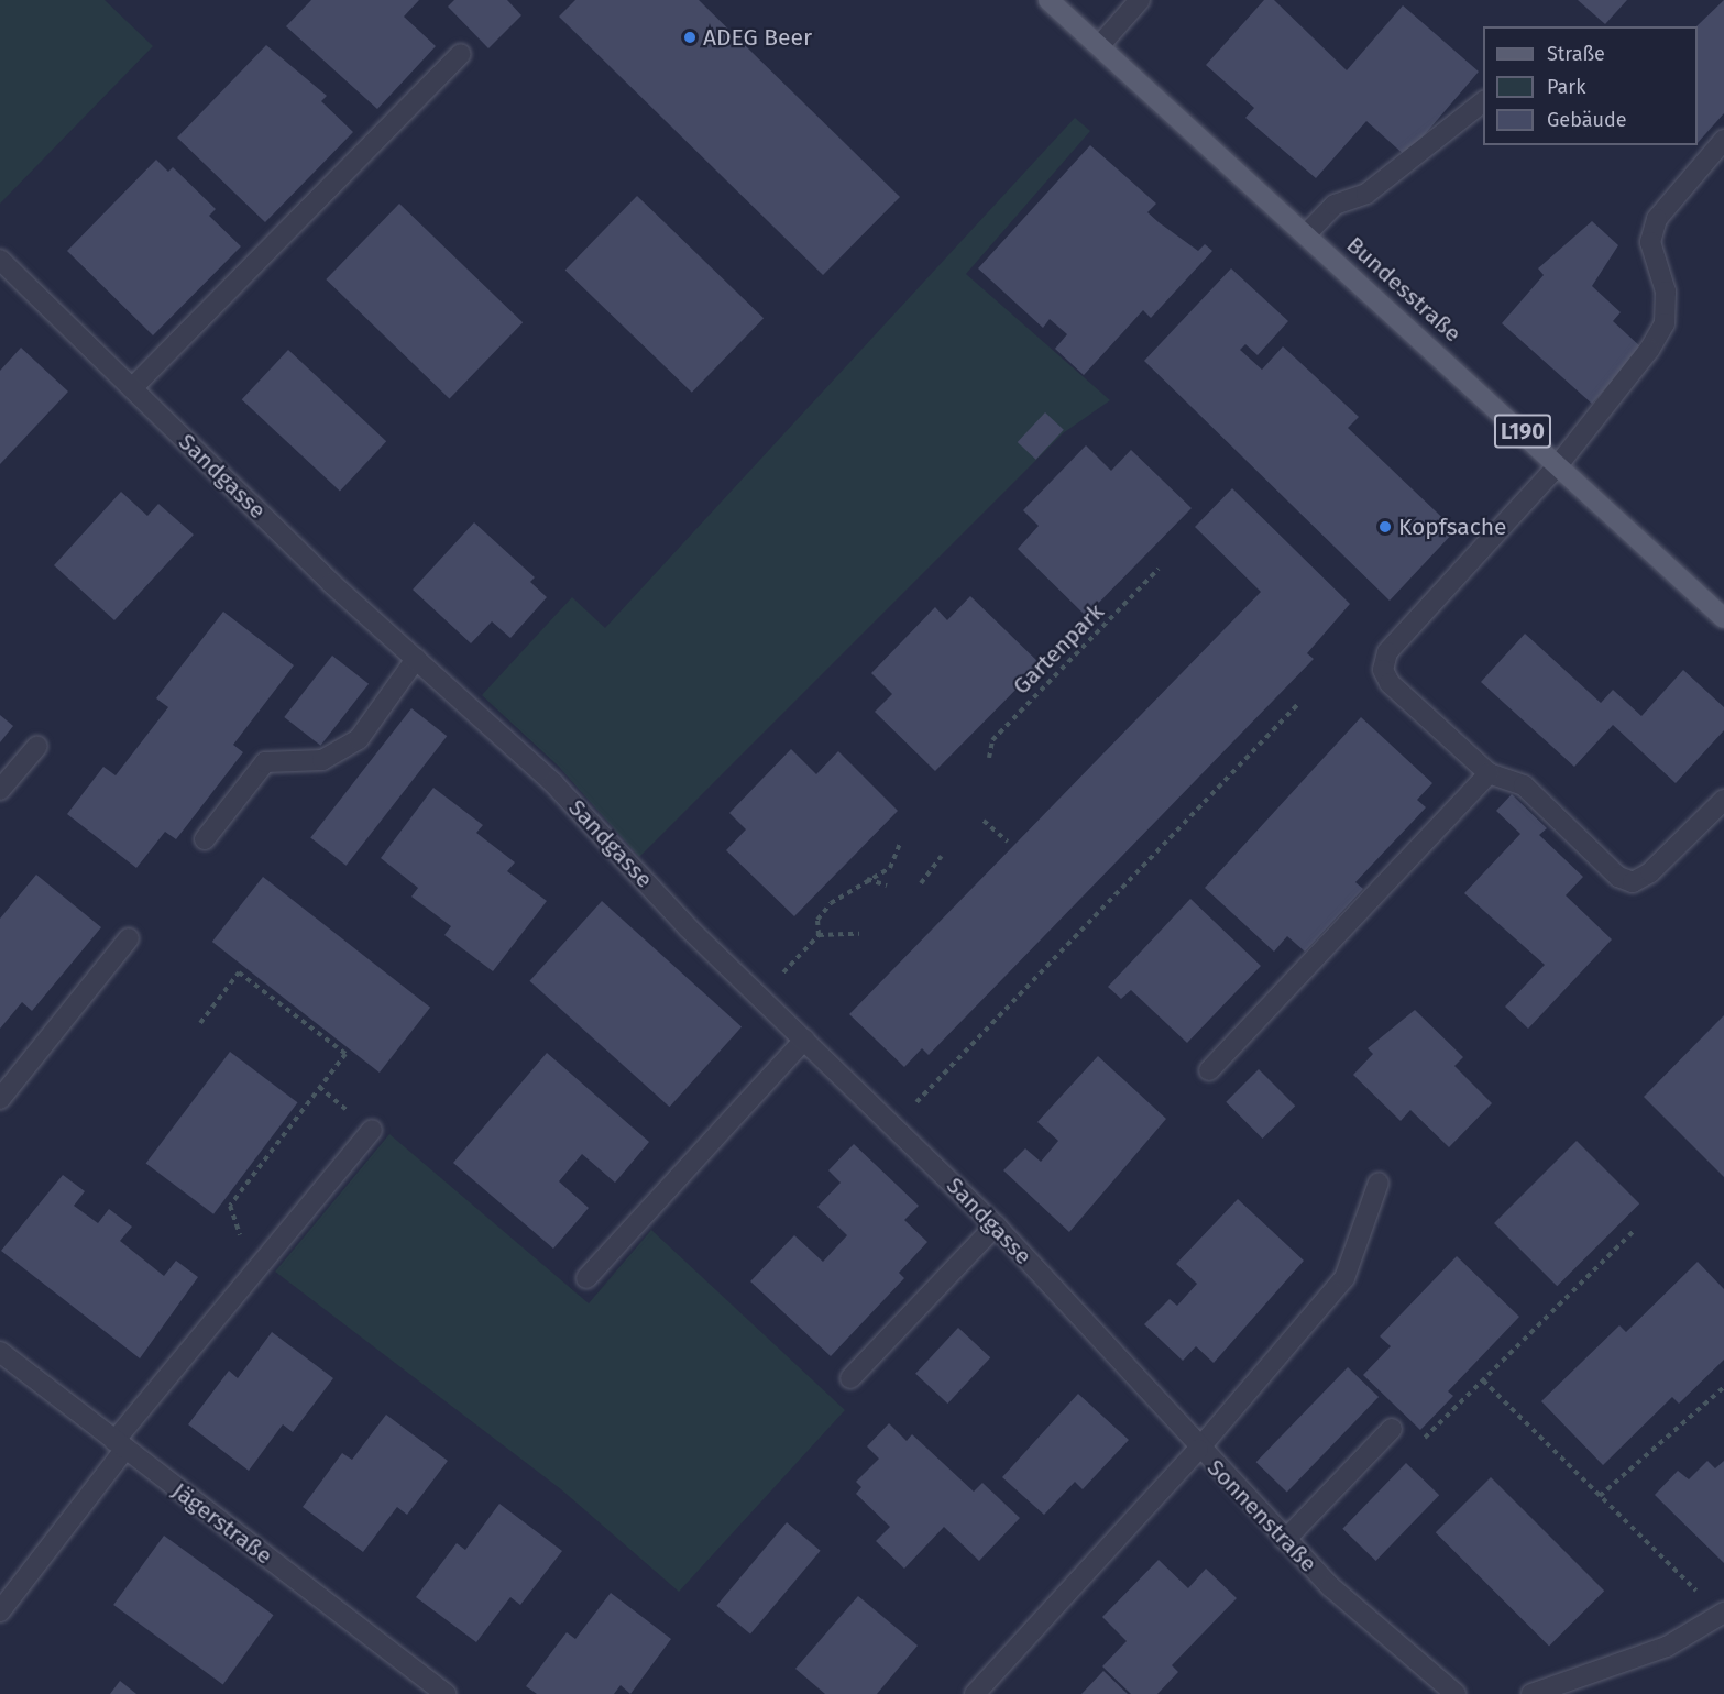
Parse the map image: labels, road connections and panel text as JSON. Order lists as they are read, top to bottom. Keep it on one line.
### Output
{"streets":{"main road":["Bundesstraße","L190"],"street":["Sandgasse","Sonnenstraße","Jägerstraße"],"path":["Gartenpark"]},"crossings":[["Sandgasse","Sonnenstraße"]],"places":["ADEG Beer","Kopfsache"],"legend":["Straße","Park","Gebäude"]}
